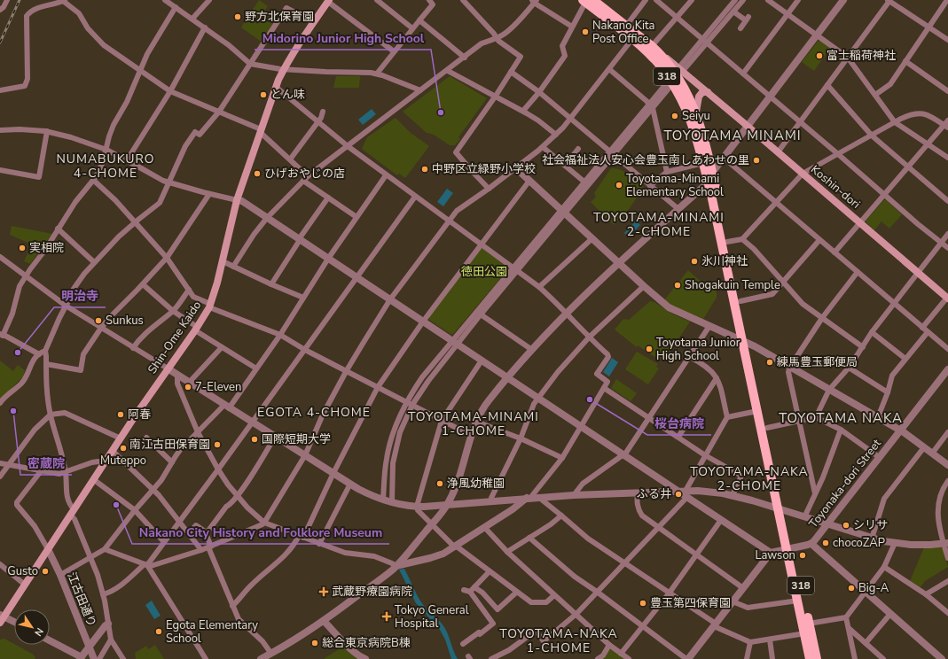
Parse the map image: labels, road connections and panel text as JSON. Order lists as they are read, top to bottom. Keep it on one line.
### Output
{"streets":{"main road":["318","Koshin-dori","Shin-Ome Kaido"],"street":["Toyonaka-dori Street","江古田通り"]},"crossings":[["318","Koshin-dori"],["Shin-Ome Kaido","江古田通り"]],"districts":["TOYOTAMA MINAMI","NUMABUKURO 4-CHOME","TOYOTAMA-MINAMI 2-CHOME","EGOTA 4-CHOME","TOYOTAMA-MINAMI 1-CHOME","TOYOTAMA NAKA","TOYOTAMA-NAKA 2-CHOME","TOYOTAMA-NAKA 1-CHOME"],"parks":["徳田公園"],"places":{"other":["野方北保育園","Nakano Kita Post Office","富士稲荷神社","とん味","Midorino Junior High School","Seiyu","社会福祉法人安心会豊玉南しあわせの里","中野区立緑野小学校","ひげおやじの店","Toyotama-Minami Elementary School","実相院","氷川神社","Shogakuin Temple","Sunkus","Toyotama Junior High School","明治寺","練馬豊玉郵便局","7-Eleven","桜台病院","密蔵院","阿春","国際短期大学","南江古田保育園","Muteppo","浄風幼稚園","ふる井","Nakano City History and Folklore Museum","シリサ","chocoZAP","Lawson","Gusto","Big-A","豊玉第四保育園","Egota Elementary School","総合東京病院B棟"],"health":["武蔵野療園病院","Tokyo General Hospital"]},"north":"bottom right"}
